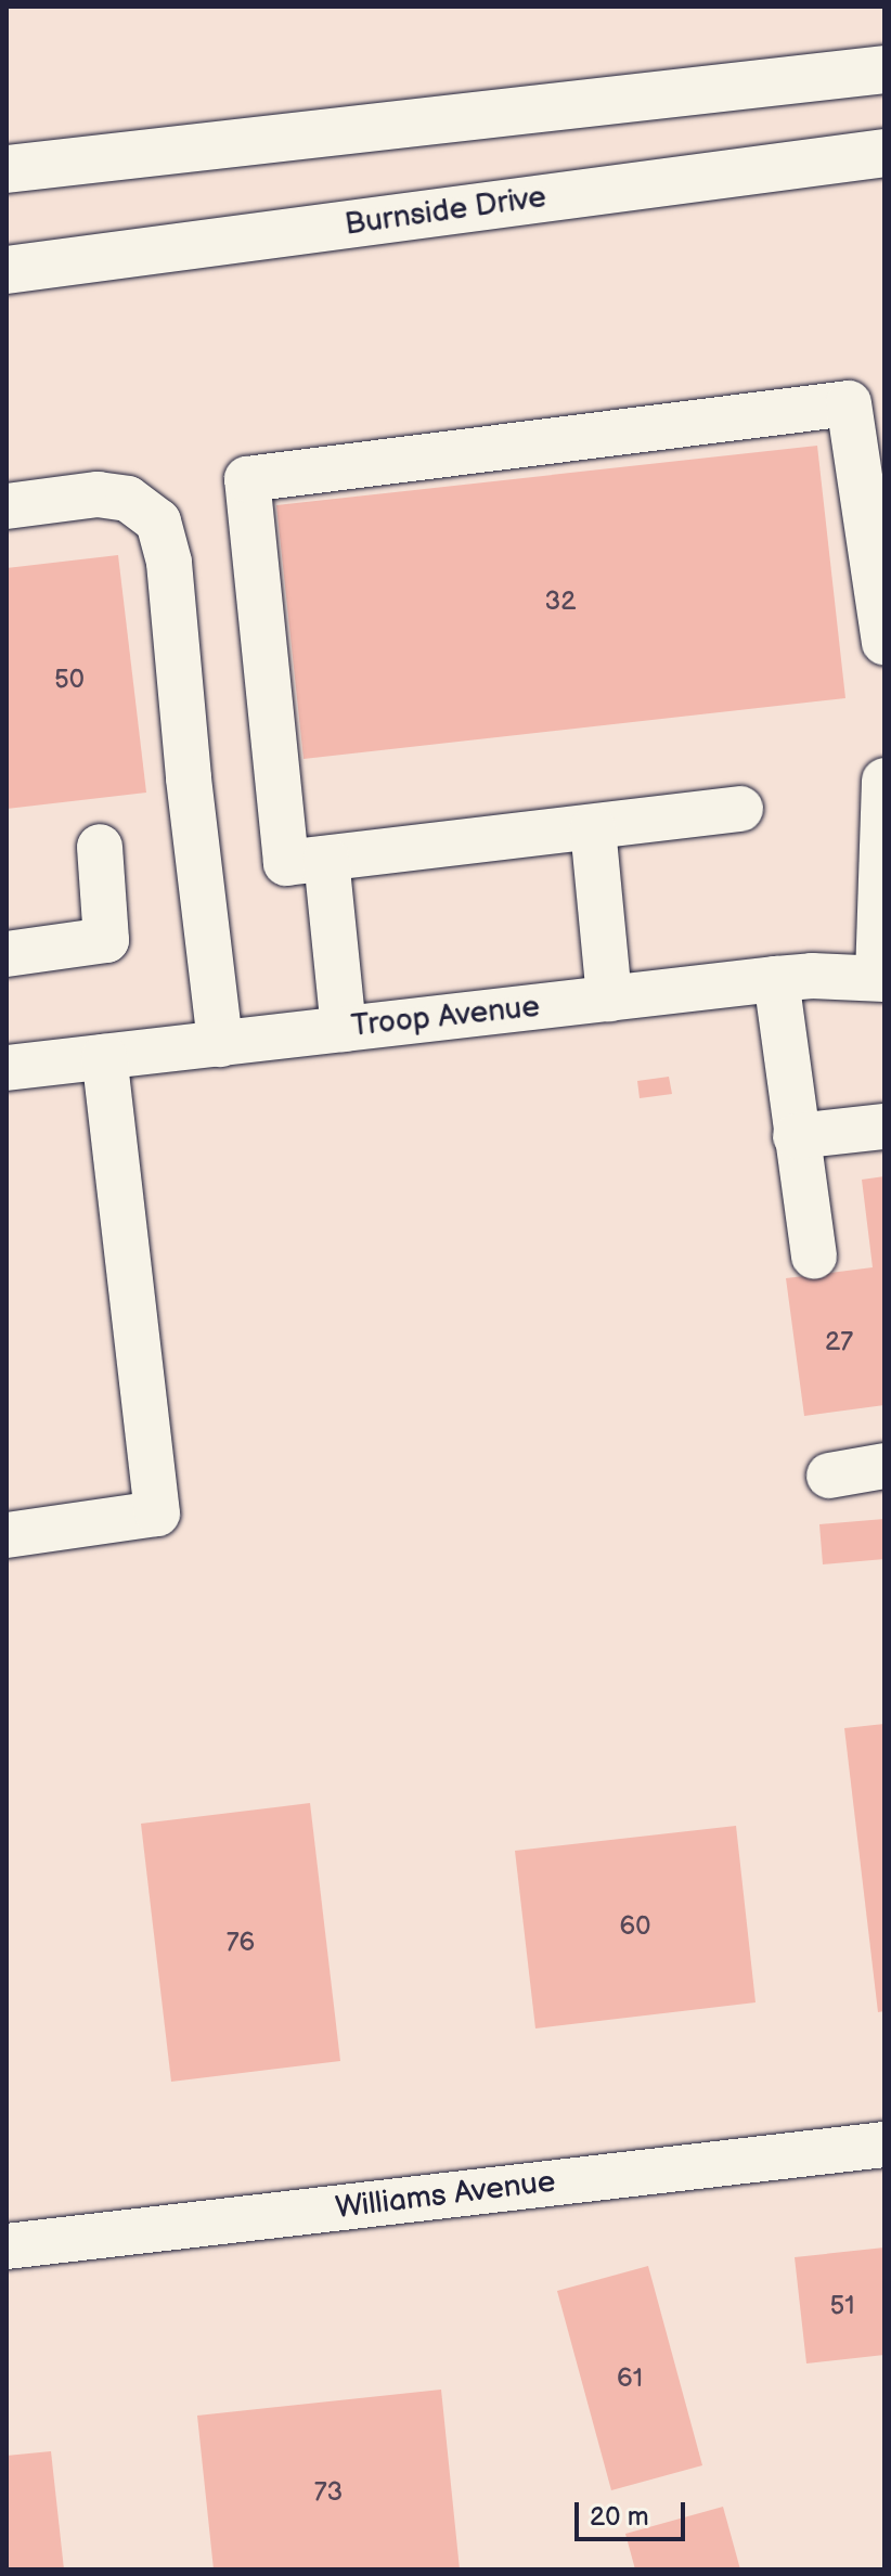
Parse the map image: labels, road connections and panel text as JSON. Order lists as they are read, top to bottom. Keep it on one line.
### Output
{"streets":{"main road":["Burnside Drive"],"street":["Troop Avenue","Williams Avenue"]},"house_numbers":["32","50","27","60","76","51","61","73"],"scale_bar":"20 m"}
